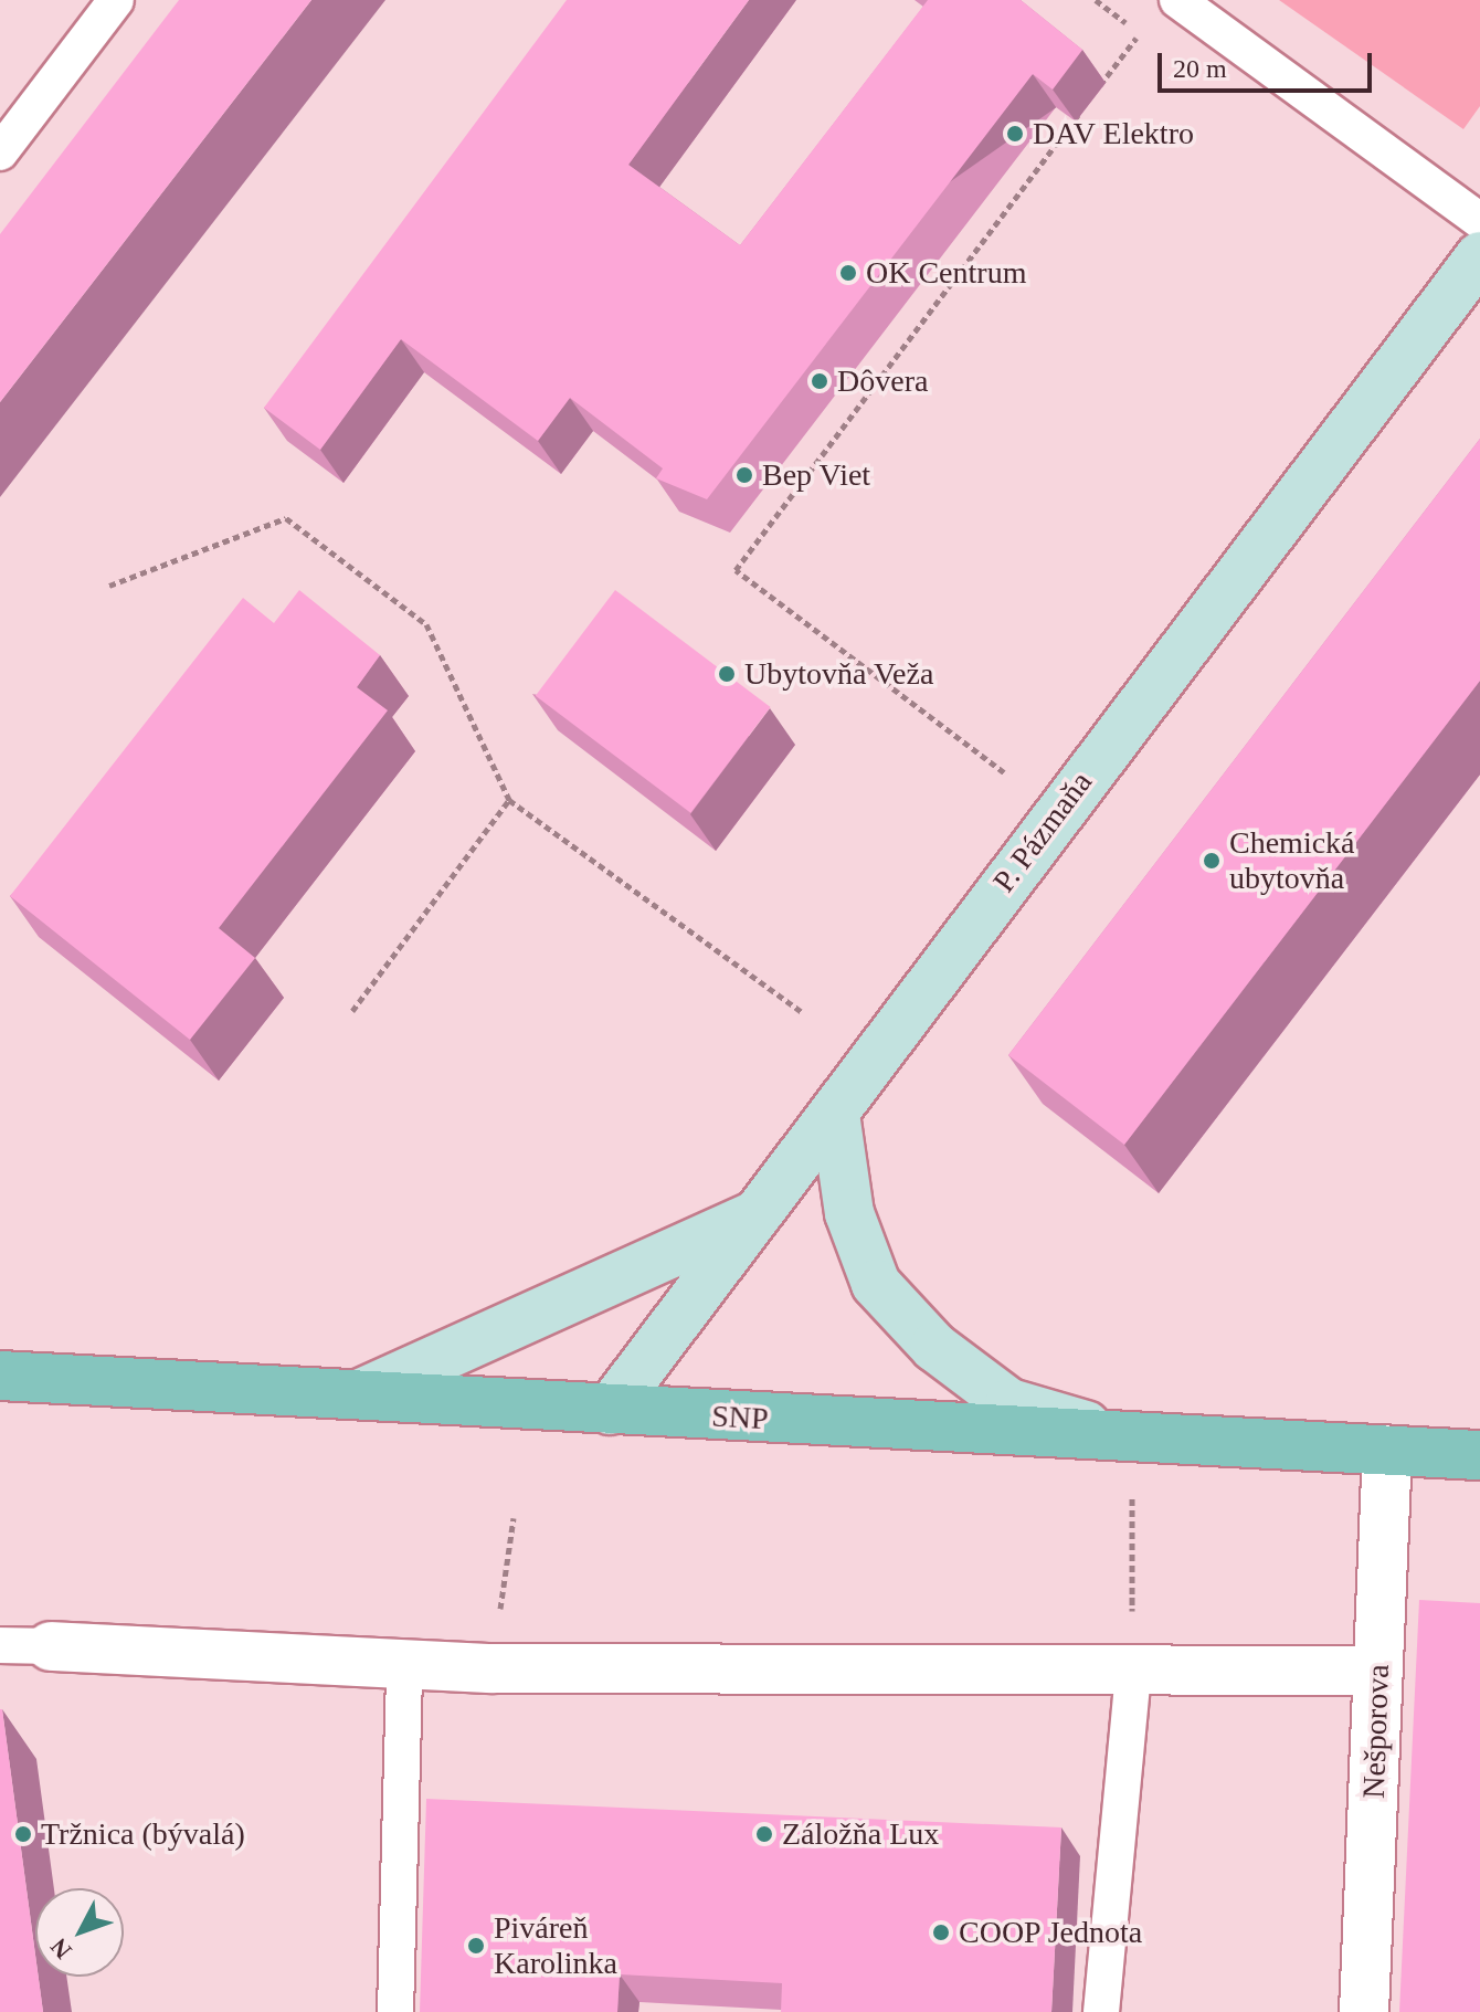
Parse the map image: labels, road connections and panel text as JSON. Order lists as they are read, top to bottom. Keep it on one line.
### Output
{"streets":{"main road":["P. Pázmaňa","SNP"],"street":["Nešporova"]},"crossings":[["P. Pázmaňa","SNP"],["SNP","Nešporova"]],"places":["DAV Elektro","OK Centrum","Dôvera","Bep Viet","Ubytovňa Veža","Chemická ubytovňa","Tržnica (bývalá)","Záložňa Lux","COOP Jednota","Piváreň Karolinka"],"scale_bar":"20 m","north":"bottom left"}
